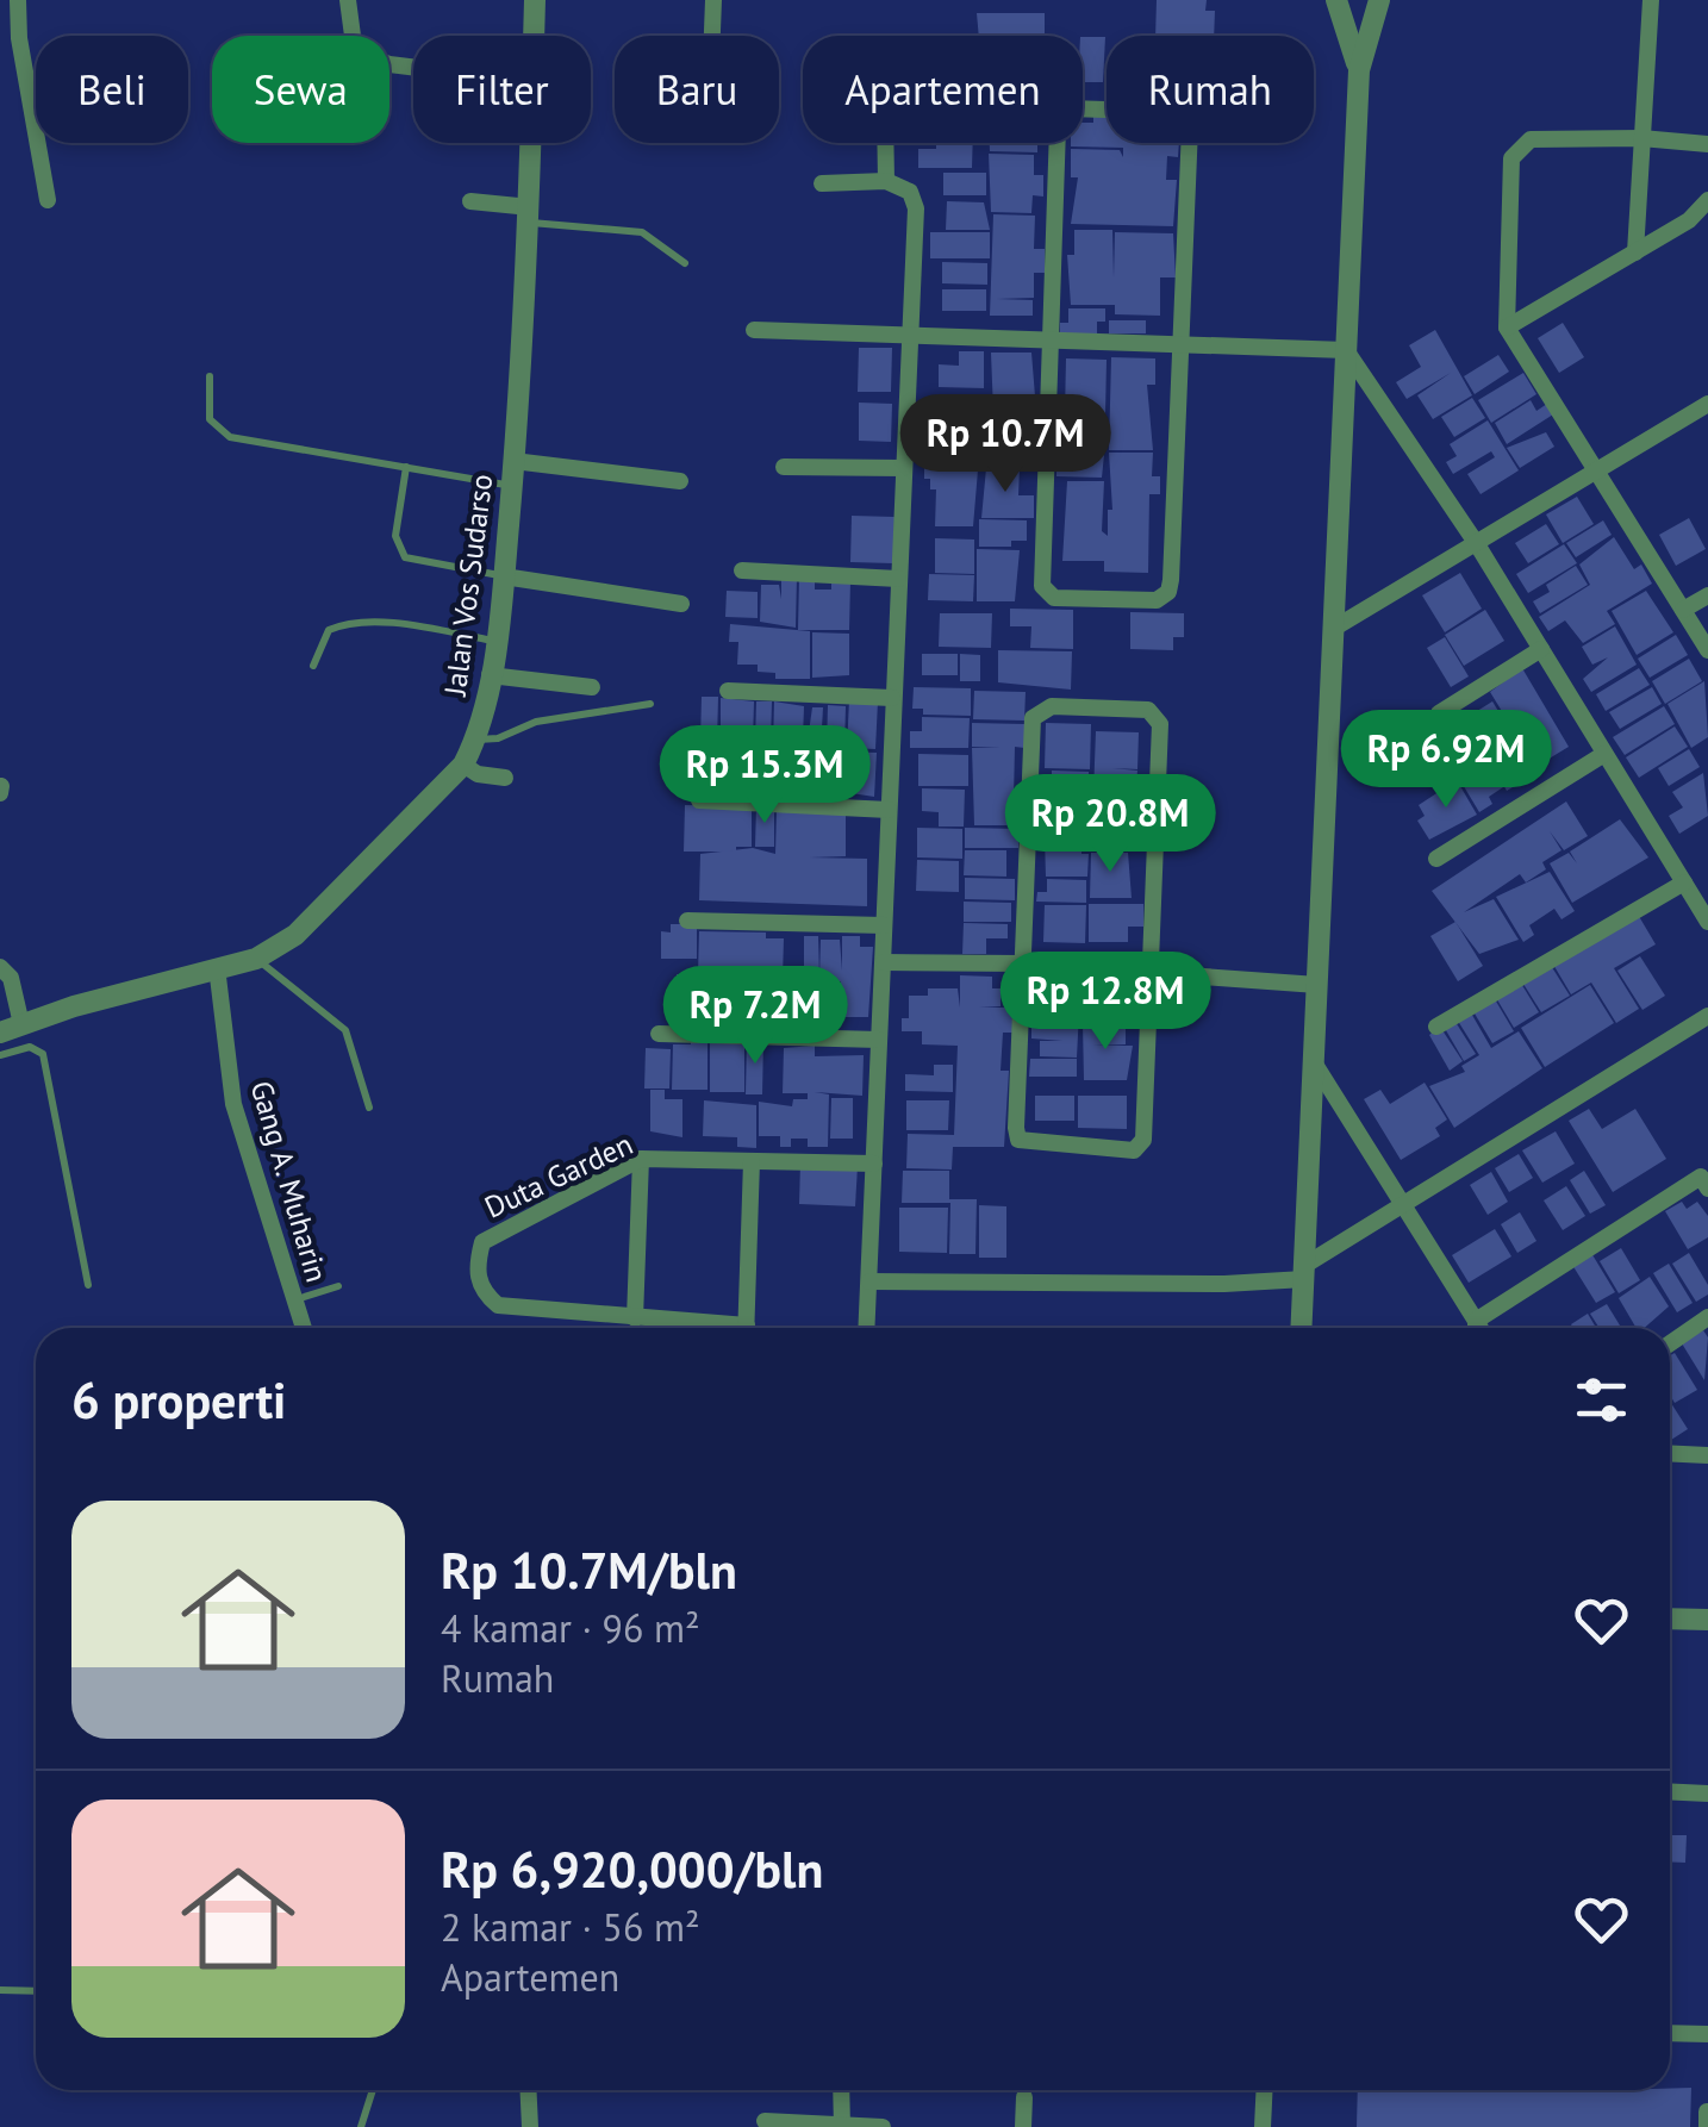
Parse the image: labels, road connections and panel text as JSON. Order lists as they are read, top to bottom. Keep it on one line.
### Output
{"streets":{"street":["Jalan Vos Sudarso","Duta Garden","Gang A. Muharin"]},"crossings":[["Jalan Vos Sudarso","Gang A. Muharin"]],"page":{"chip":["Beli","Sewa","Filter","Baru","Apartemen","Rumah"],"price":["Rp 10.7M","Rp 6.92M","Rp 15.3M","Rp 20.8M","Rp 12.8M","Rp 7.2M"],"heading":"6 properti","list":[{"name":"Rp 10.7M/bln","note":"4 kamar · 96 m² · Rumah"},{"name":"Rp 6,920,000/bln","note":"2 kamar · 56 m² · Apartemen"}]}}
